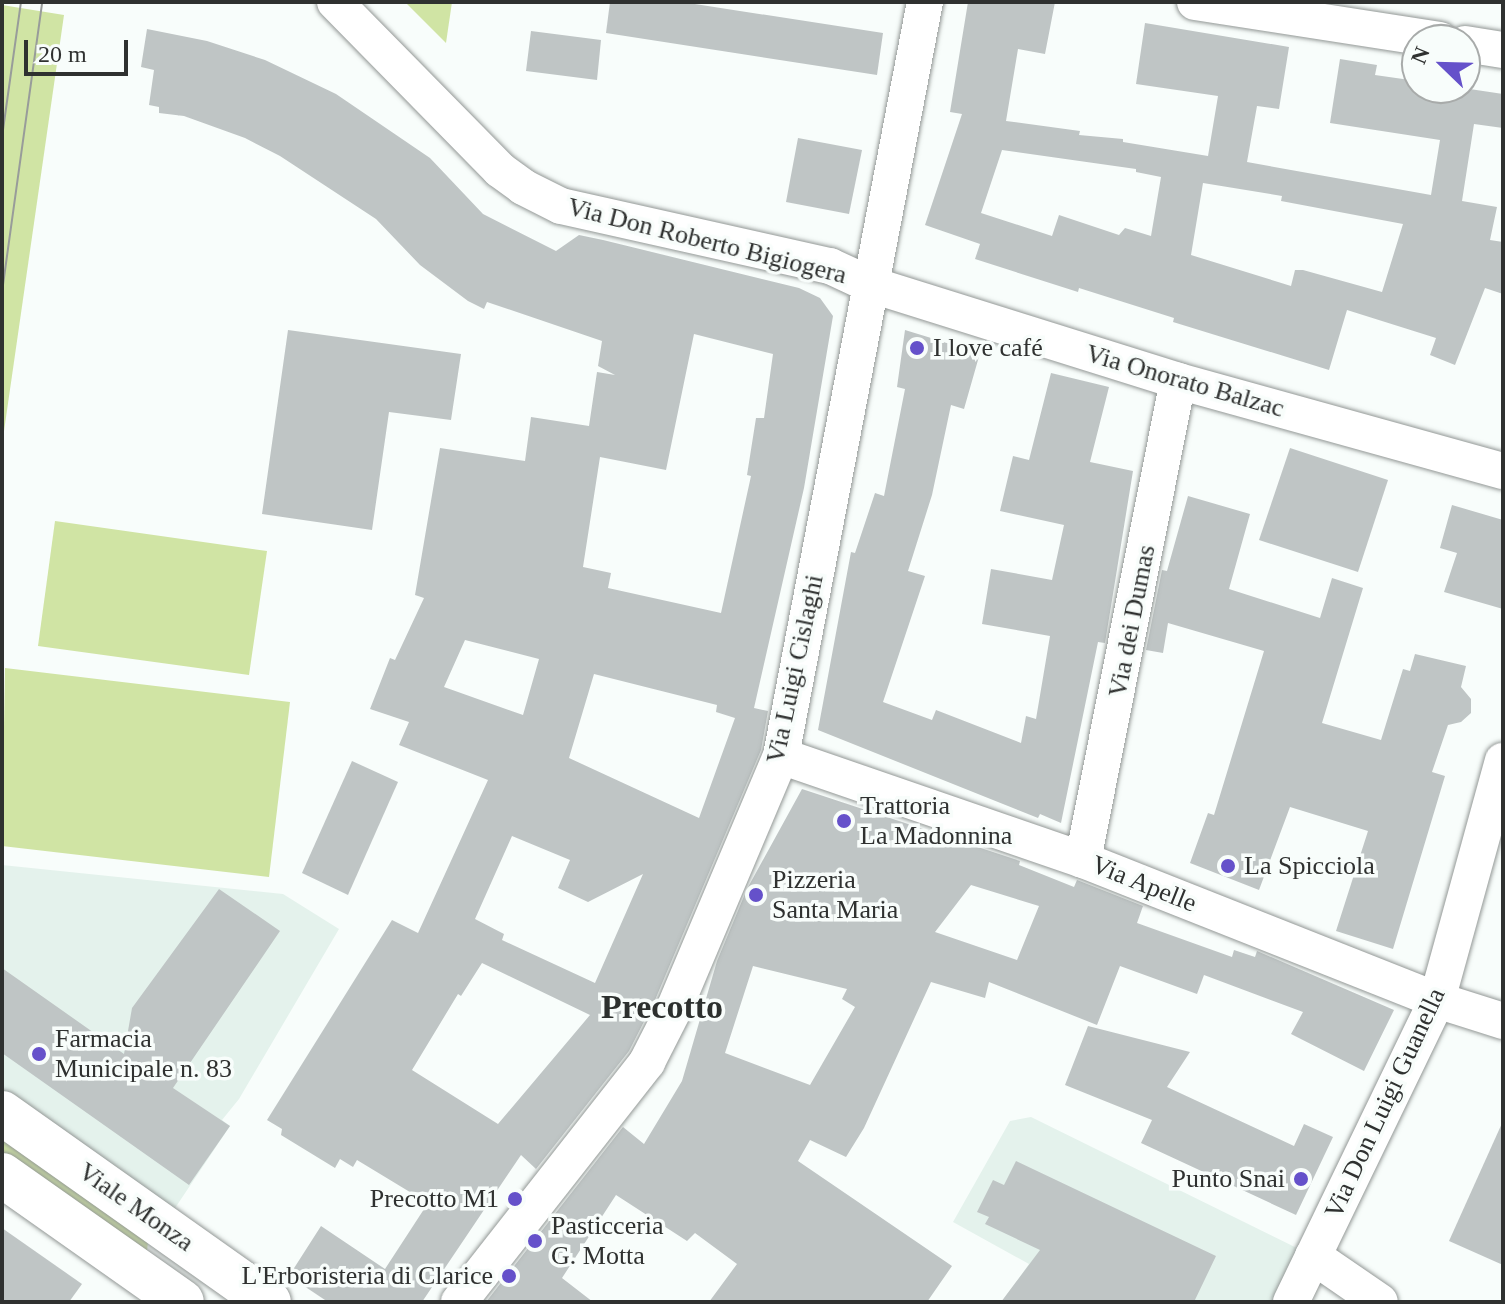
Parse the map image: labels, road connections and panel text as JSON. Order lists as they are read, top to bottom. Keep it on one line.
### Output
{"streets":{"main road":["Viale Monza"],"street":["Via Don Roberto Bigiogera","Via Onorato Balzac","Via dei Dumas","Via Luigi Cislaghi","Via Apelle","Via Don Luigi Guanella"]},"crossings":[["Via Don Roberto Bigiogera","Via Onorato Balzac"],["Via Don Roberto Bigiogera","Via Luigi Cislaghi"],["Via Onorato Balzac","Via dei Dumas"],["Via Onorato Balzac","Via Luigi Cislaghi"],["Via dei Dumas","Via Apelle"],["Via Luigi Cislaghi","Via Apelle"],["Via Apelle","Via Don Luigi Guanella"]],"districts":["Precotto"],"places":["I love café","Trattoria La Madonnina","La Spicciola","Pizzeria Santa Maria","Farmacia Municipale n. 83","Punto Snai","Precotto M1","Pasticceria G. Motta","L'Erboristeria di Clarice"],"scale_bar":"20 m","north":"top left"}
